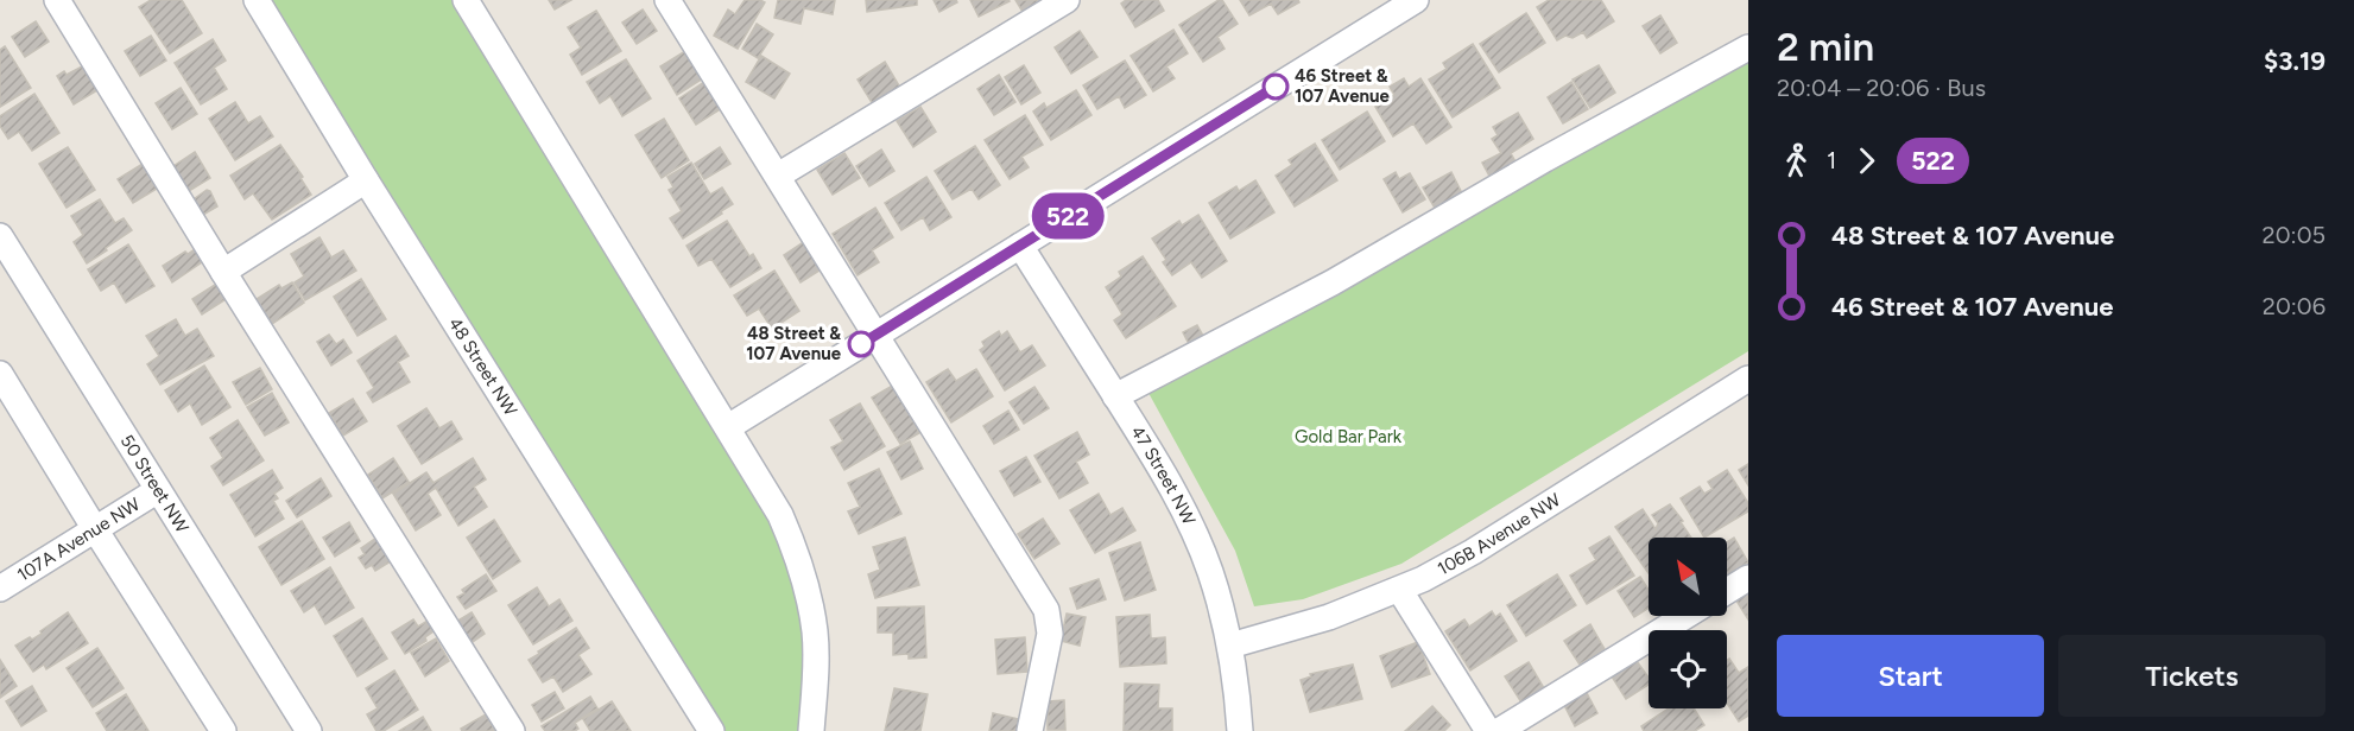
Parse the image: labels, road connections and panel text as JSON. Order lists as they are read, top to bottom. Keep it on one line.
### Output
{"streets":{"street":["48 Street NW","47 Street NW","50 Street NW","106B Avenue NW","107A Avenue NW"]},"crossings":[["47 Street NW","106B Avenue NW"],["50 Street NW","107A Avenue NW"]],"parks":["Gold Bar Park"],"places":["46 Street & 107 Avenue","48 Street & 107 Avenue"],"lines":["bus line 522"],"north":"top left","page":{"on_map":"522","heading":["2 min","20:04 – 20:06 · Bus","$3.19"],"legs":["1","522"],"list":[{"name":"48 Street & 107 Avenue","value":"20:05"},{"name":"46 Street & 107 Avenue","value":"20:06"}],"buttons":["Start","Tickets"]}}
